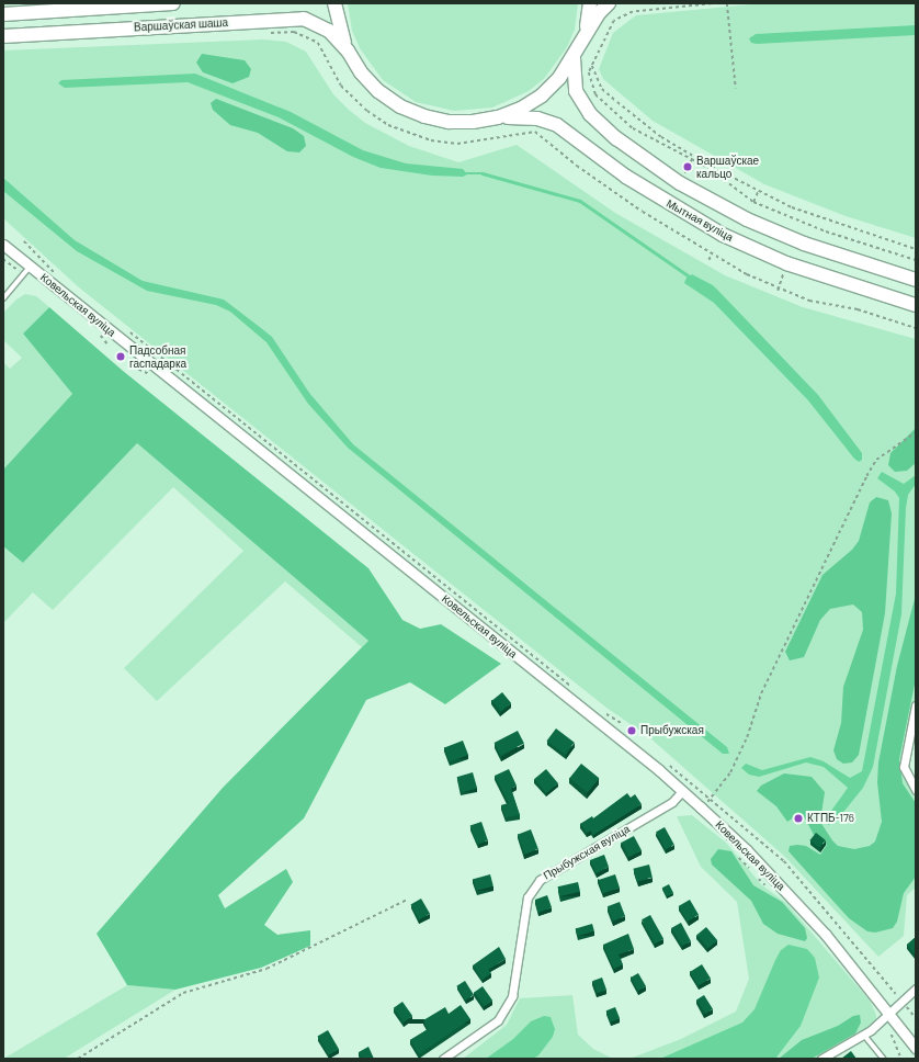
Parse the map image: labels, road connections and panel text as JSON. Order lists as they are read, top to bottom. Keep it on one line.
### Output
{"streets":{"highway":["Варшаўская шаша","Мытная вуліца"],"main road":["Ковельская вуліца"],"street":["Прыбужская вуліца"]},"crossings":[["Варшаўская шаша","Мытная вуліца"],["Ковельская вуліца","Прыбужская вуліца"]],"places":["Варшаўскае кальцо","Падсобная гаспадарка","Прыбужская","КТПБ-176"]}
